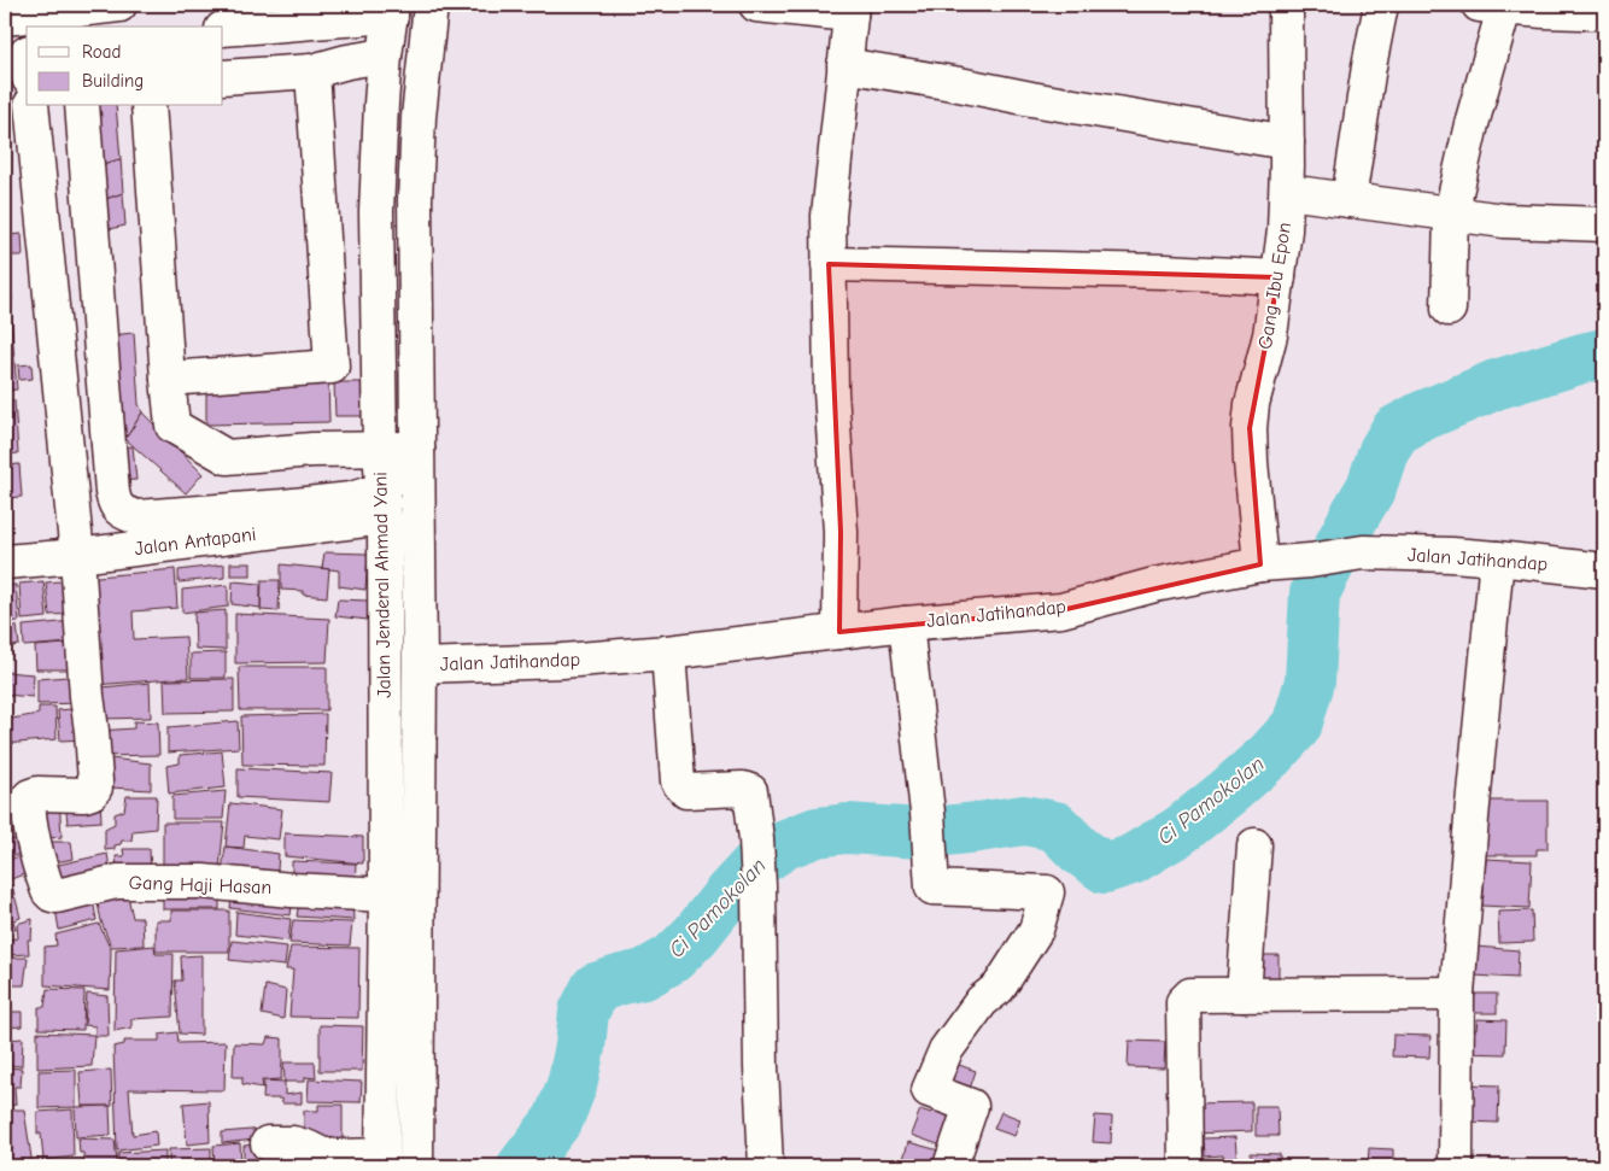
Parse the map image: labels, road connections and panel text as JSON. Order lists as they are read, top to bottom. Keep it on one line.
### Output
{"streets":{"main road":["Gang Ibu Epon","Jalan Antapani","Jalan Jatihandap","Jalan Jenderal Ahmad Yani","Gang Haji Hasan"]},"crossings":[["Gang Ibu Epon","Jalan Jatihandap"],["Jalan Antapani","Jalan Jenderal Ahmad Yani"],["Jalan Antapani","Gang Haji Hasan"],["Jalan Jatihandap","Jalan Jenderal Ahmad Yani"],["Jalan Jenderal Ahmad Yani","Gang Haji Hasan"]],"water":["Ci Pamokolan"],"legend":["Road","Building"]}
